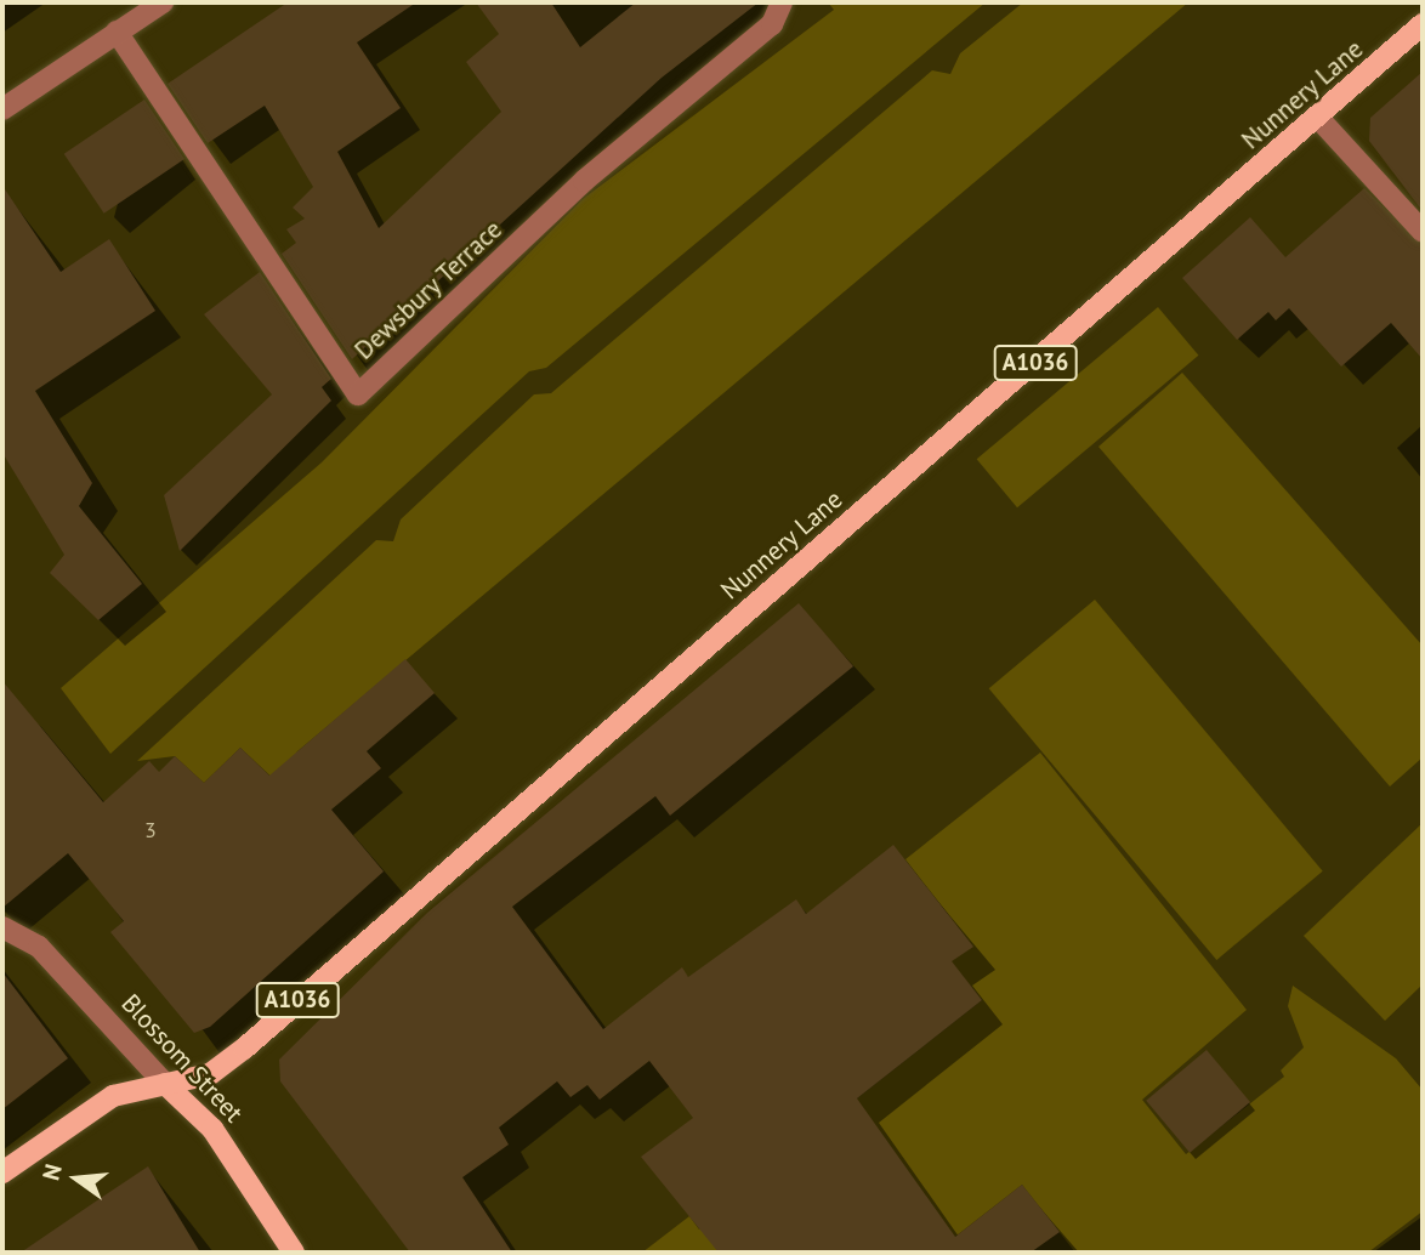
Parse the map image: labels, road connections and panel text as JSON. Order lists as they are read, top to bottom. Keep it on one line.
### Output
{"streets":{"main road":["Nunnery Lane","A1036","Blossom Street"],"street":["Dewsbury Terrace"]},"crossings":[["Nunnery Lane","A1036"],["Nunnery Lane","Blossom Street"],["A1036","Blossom Street"]],"house_numbers":["3"],"north":"left"}
